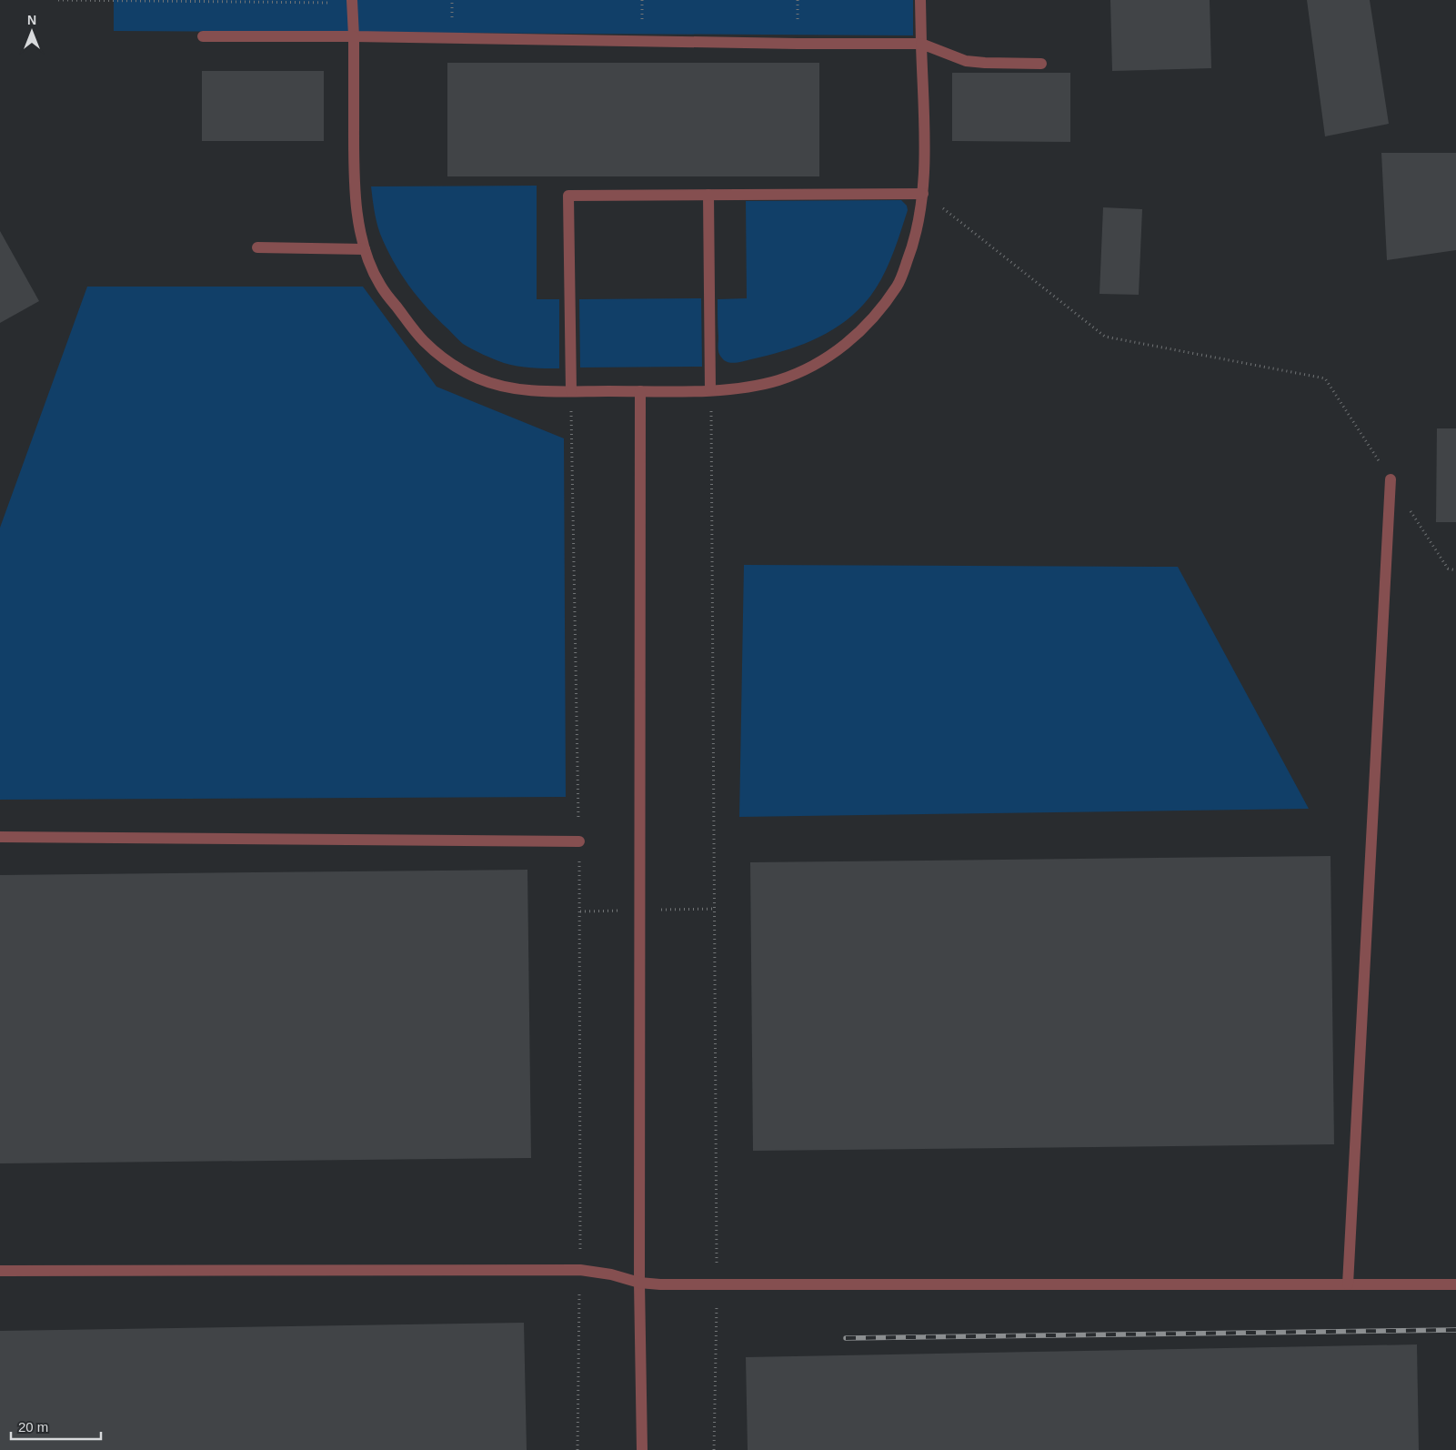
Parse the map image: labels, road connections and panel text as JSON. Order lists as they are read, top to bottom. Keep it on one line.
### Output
{"scale_bar":"20 m","north":"top"}
